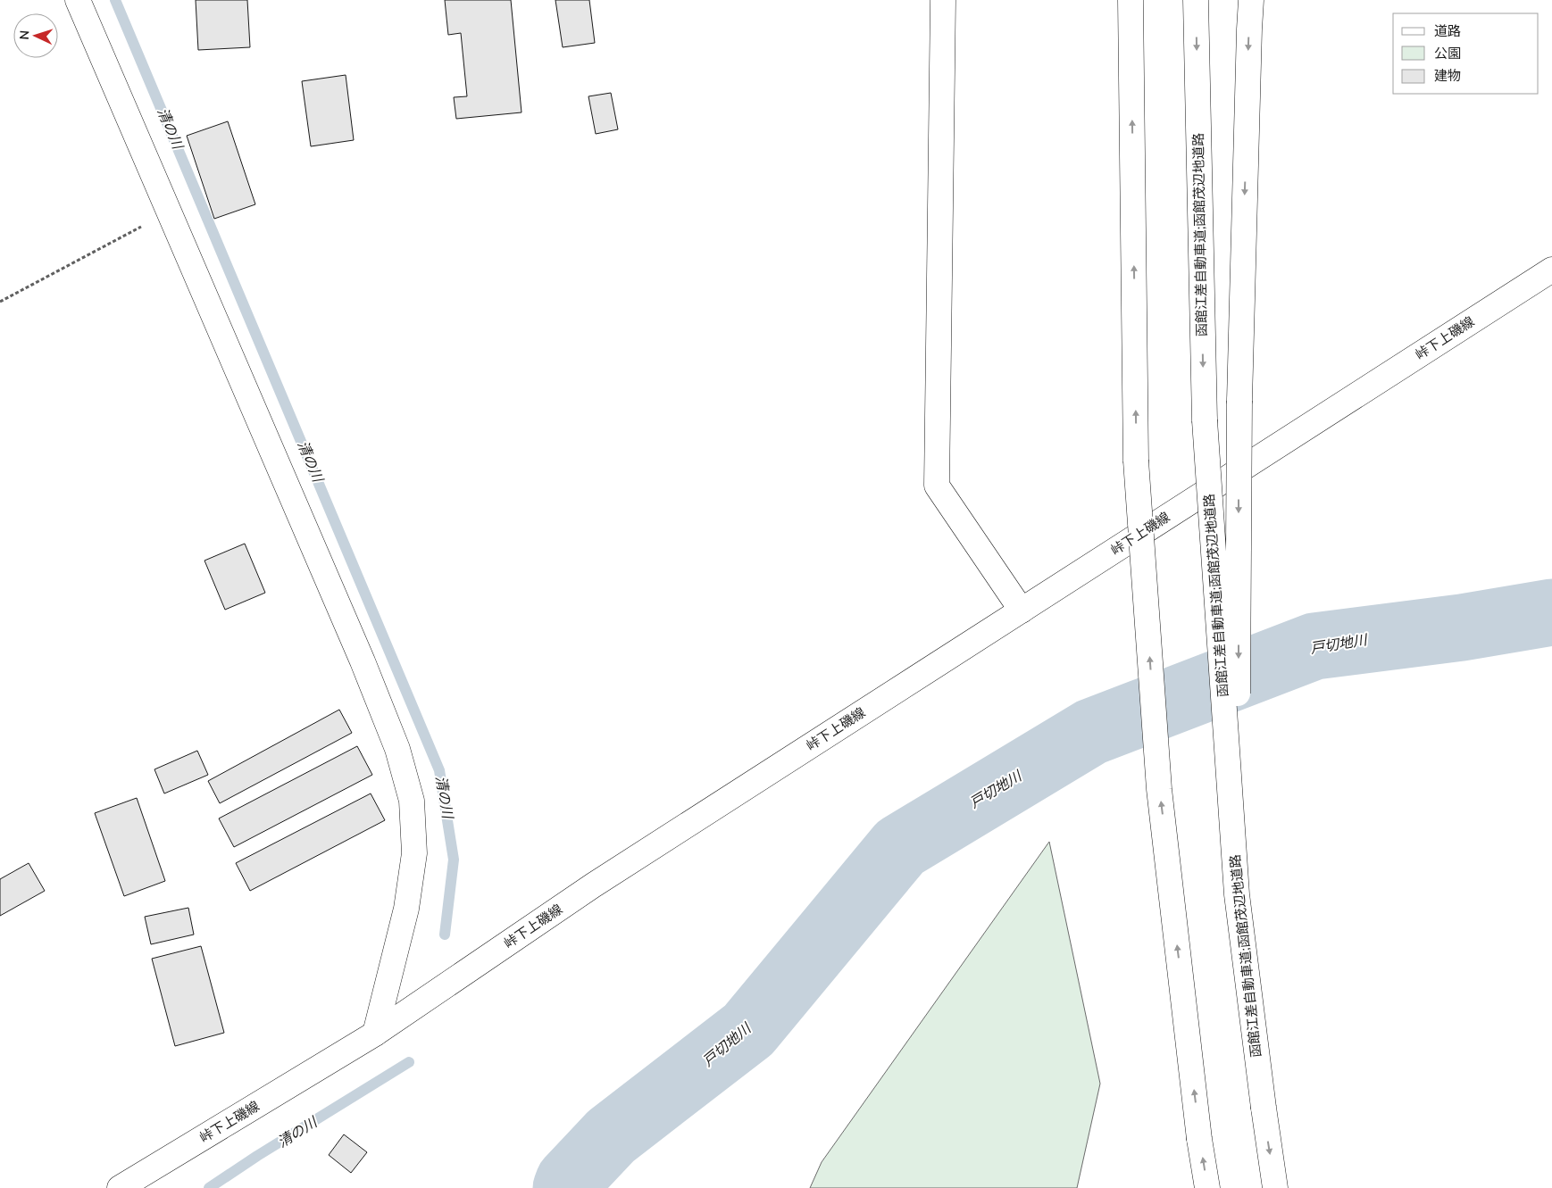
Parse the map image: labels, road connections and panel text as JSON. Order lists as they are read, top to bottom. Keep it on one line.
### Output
{"streets":{"main road":["函館江差自動車道;函館茂辺地道路","峠下上磯線"]},"water":["清の川","戸切地川"],"legend":["道路","公園","建物"],"north":"left"}
